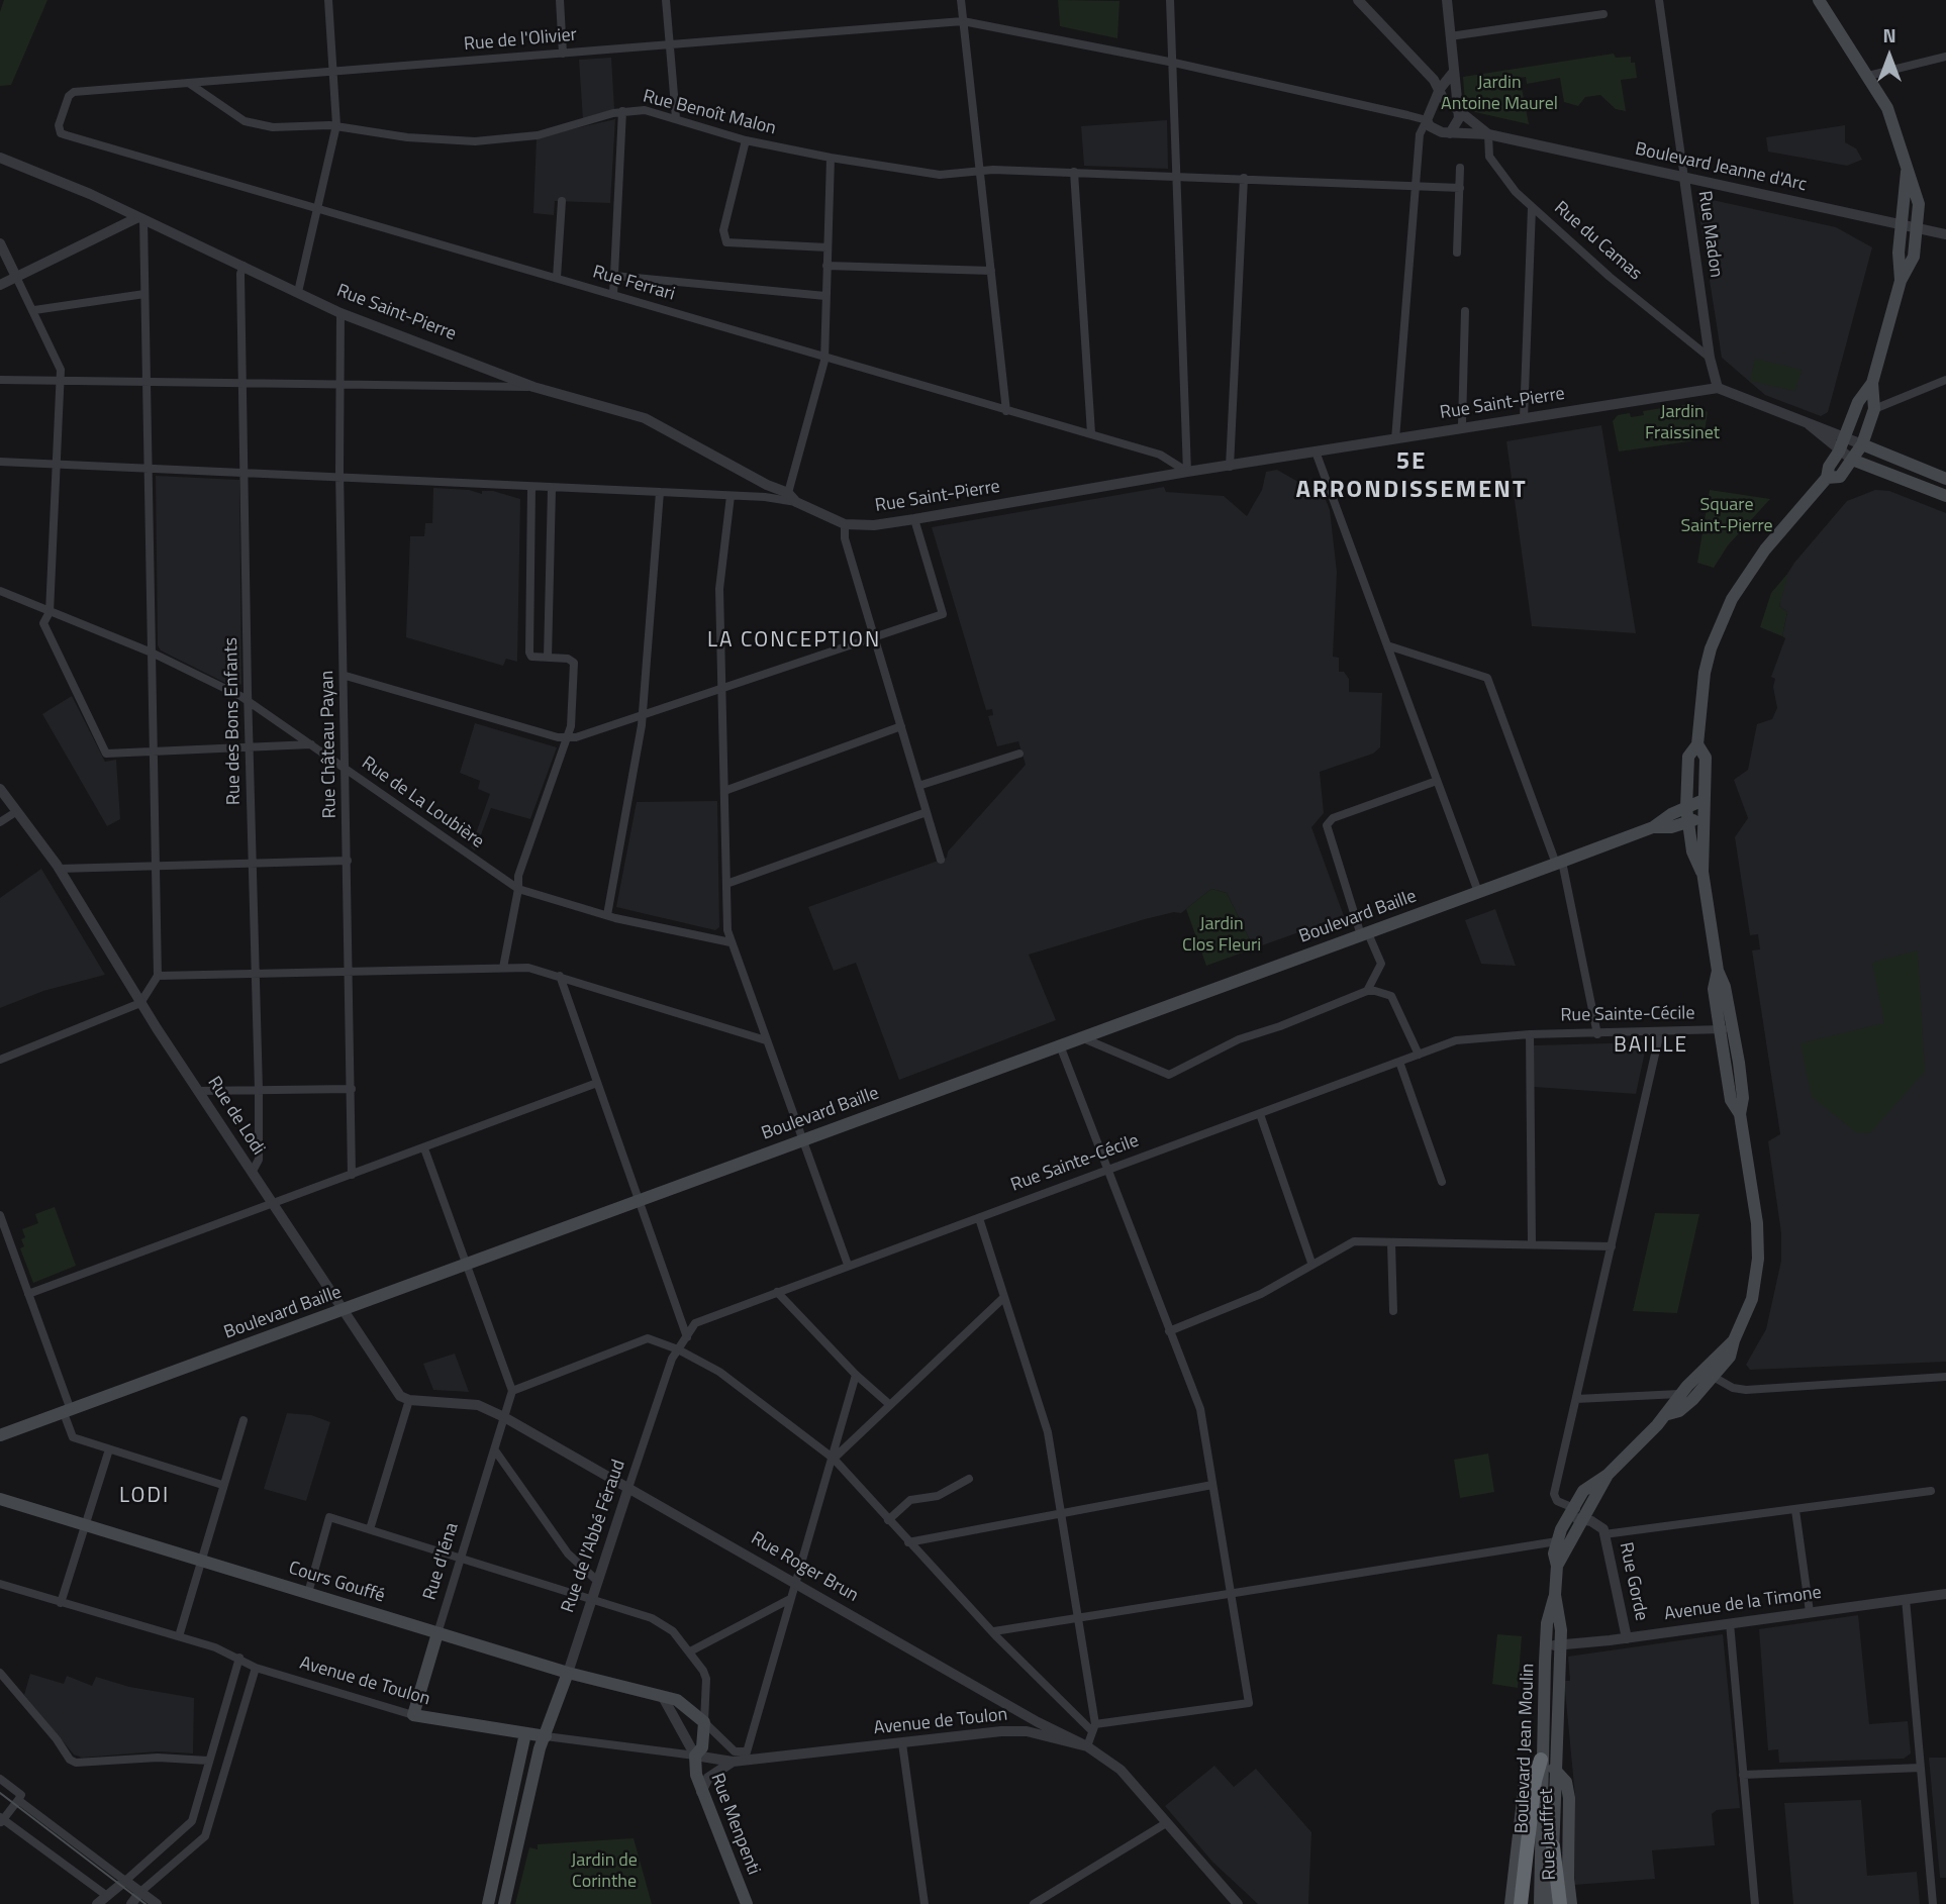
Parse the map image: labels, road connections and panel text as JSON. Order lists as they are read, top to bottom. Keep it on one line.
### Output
{"streets":{"main road":["Rue Saint-Pierre","Boulevard Baille","Rue de l'Abbé Féraud","Rue d'Iéna","Cours Gouffé","Avenue de Toulon","Boulevard Jean Moulin","Rue Menpenti","Rue Jauffret"],"street":["Rue de l'Olivier","Rue Benoît Malon","Boulevard Jeanne d'Arc","Rue Madon","Rue du Camas","Rue Ferrari","Rue des Bons Enfants","Rue Château Payan","Rue de La Loubière","Rue Sainte-Cécile","Rue de Lodi","Rue Roger Brun","Rue Gorde","Avenue de la Timone"]},"crossings":[["Rue de l'Olivier","Rue Benoît Malon"],["Rue de l'Olivier","Rue Ferrari"],["Boulevard Jeanne d'Arc","Rue Madon"],["Boulevard Jeanne d'Arc","Rue du Camas"],["Rue Madon","Rue du Camas"],["Rue Madon","Rue Saint-Pierre"],["Rue Ferrari","Rue Saint-Pierre"],["Rue Saint-Pierre","Rue des Bons Enfants"],["Rue Saint-Pierre","Rue Château Payan"],["Rue Saint-Pierre","Boulevard Jean Moulin"],["Rue des Bons Enfants","Rue de La Loubière"],["Rue des Bons Enfants","Rue de Lodi"],["Rue Château Payan","Rue de La Loubière"],["Boulevard Baille","Rue de Lodi"],["Boulevard Baille","Boulevard Jean Moulin"],["Rue Sainte-Cécile","Rue de l'Abbé Féraud"],["Rue Sainte-Cécile","Boulevard Jean Moulin"],["Rue de l'Abbé Féraud","Rue Roger Brun"],["Rue de l'Abbé Féraud","Cours Gouffé"],["Rue de l'Abbé Féraud","Avenue de Toulon"],["Rue d'Iéna","Rue Roger Brun"],["Rue d'Iéna","Cours Gouffé"],["Rue d'Iéna","Avenue de Toulon"],["Rue Roger Brun","Avenue de Toulon"],["Rue Gorde","Avenue de la Timone"],["Rue Gorde","Boulevard Jean Moulin"],["Avenue de la Timone","Boulevard Jean Moulin"],["Avenue de Toulon","Rue Menpenti"],["Boulevard Jean Moulin","Rue Jauffret"]],"districts":["5E ARRONDISSEMENT","LA CONCEPTION","BAILLE","LODI"],"parks":["Jardin Antoine Maurel","Jardin Fraissinet","Square Saint-Pierre","Jardin Clos Fleuri","Jardin de Corinthe"],"north":"top"}
